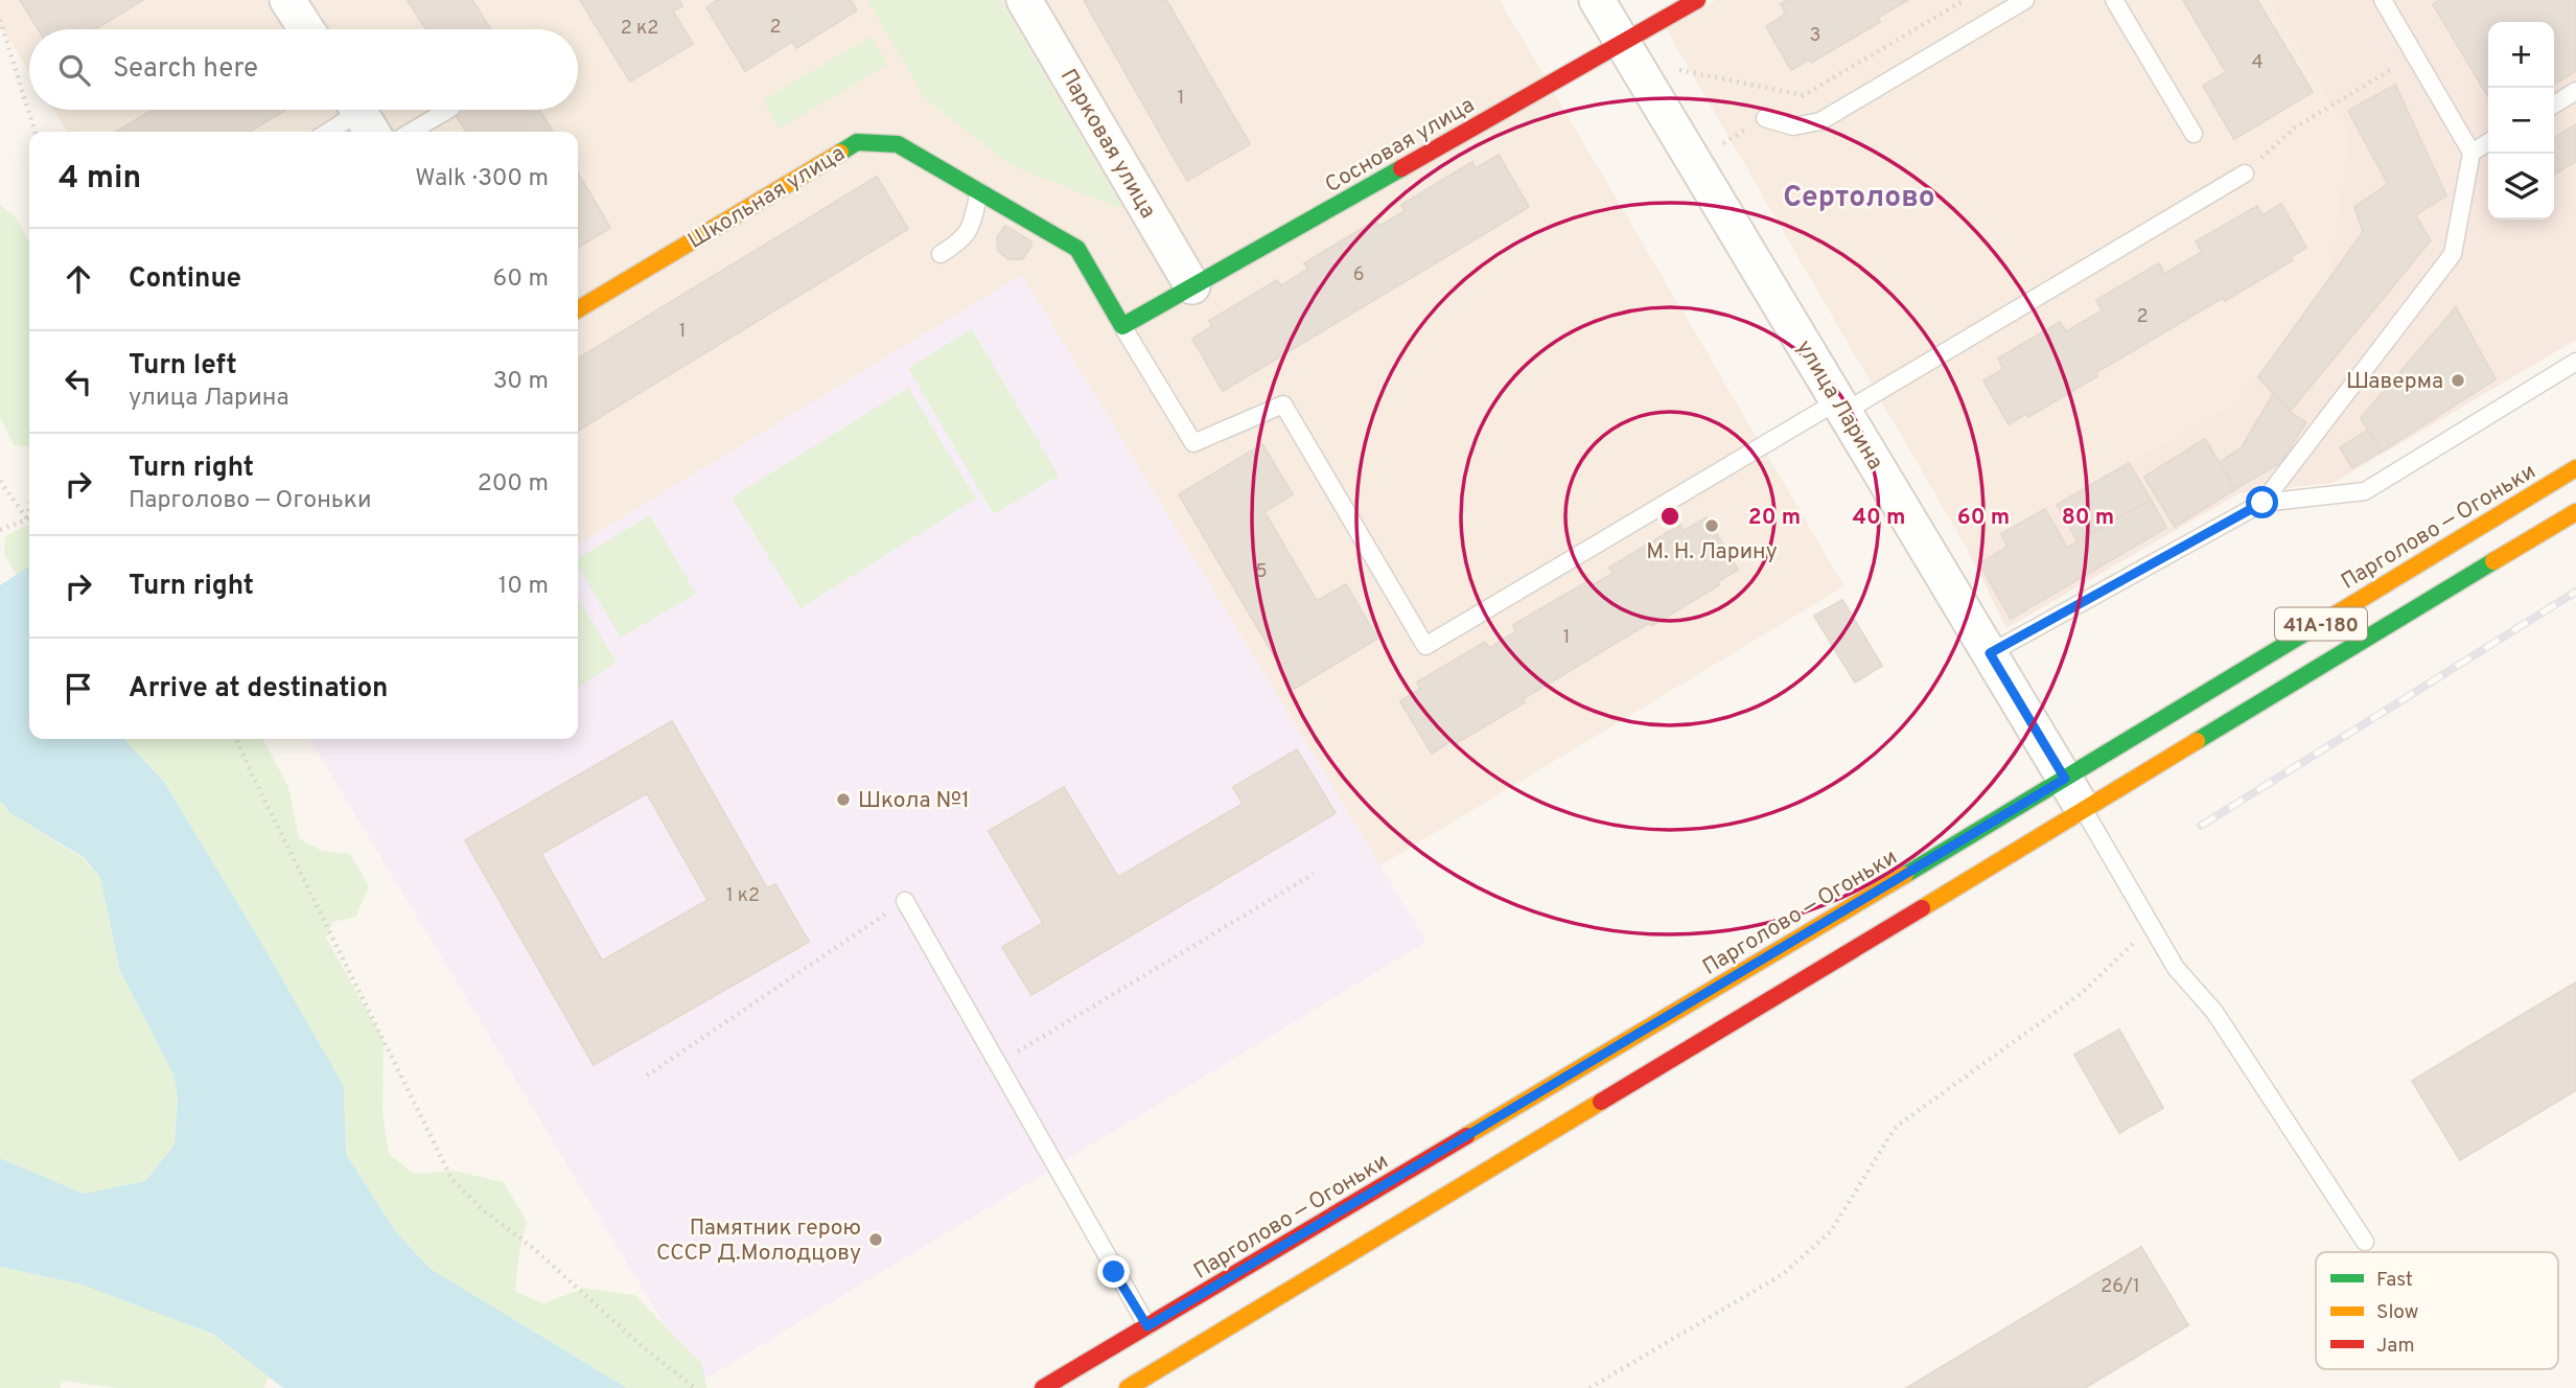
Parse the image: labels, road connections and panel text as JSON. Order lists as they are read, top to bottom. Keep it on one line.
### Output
{"streets":{"main road":["Сосновая улица","Школьная улица","Парголово — Огоньки","41А-180"],"street":["Парковая улица","улица Ларина"]},"crossings":[["Парковая улица","Сосновая улица"],["Сосновая улица","Школьная улица"],["Сосновая улица","улица Ларина"],["улица Ларина","Парголово — Огоньки"],["улица Ларина","41А-180"]],"districts":["Сертолово"],"places":["Шаверма","М. Н. Ларину","Школа №1","Памятник герою СССР Д.Молодцову"],"house_numbers":["2","2 к2","3","4","1","6","2","1","5","1","1 к2","26/1"],"legend":["Fast","Slow","Jam"],"page":{"map_buttons":["+","−"],"search":"Search here","heading":["4 min","Walk · 300 m"],"list":[["Continue","60 m"],["Turn left","улица Ларина","30 m"],["Turn right","Парголово — Огоньки","200 m"],["Turn right","10 m"],"Arrive at destination"]},"rings":["20 m","40 m","60 m","80 m"]}
